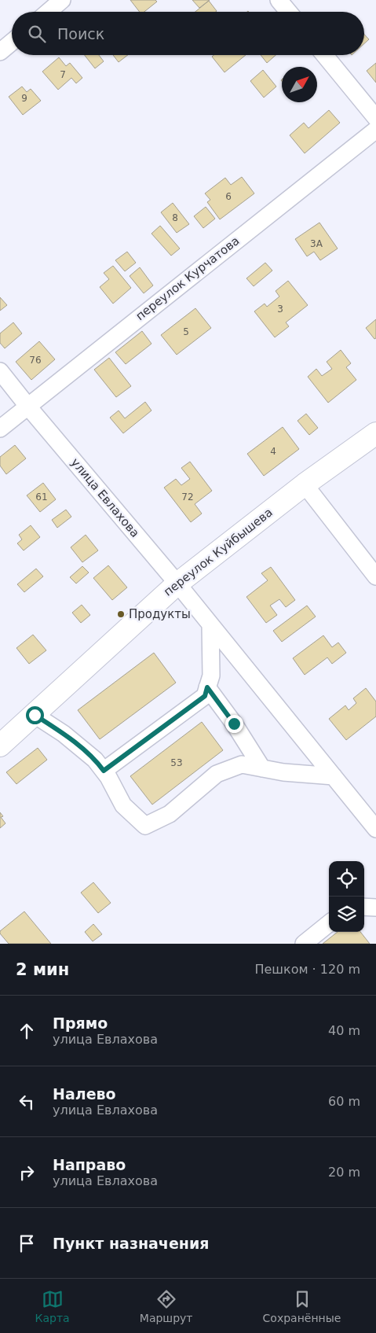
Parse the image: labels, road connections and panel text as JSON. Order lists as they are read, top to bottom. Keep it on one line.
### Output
{"streets":{"main road":["переулок Куйбышева"],"street":["переулок Курчатова","улица Евлахова"]},"crossings":[["переулок Курчатова","улица Евлахова"],["улица Евлахова","переулок Куйбышева"]],"places":["Продукты"],"house_numbers":["7","9","6","8","3А","3","5","76","4","61","72","53"],"north":"top right","page":{"search":"Поиск","heading":["2 мин","Пешком · 120 m"],"list":[["Прямо","улица Евлахова","40 m"],["Налево","улица Евлахова","60 m"],["Направо","улица Евлахова","20 m"],"Пункт назначения"],"nav":["Карта","Маршрут","Сохранённые"]}}
